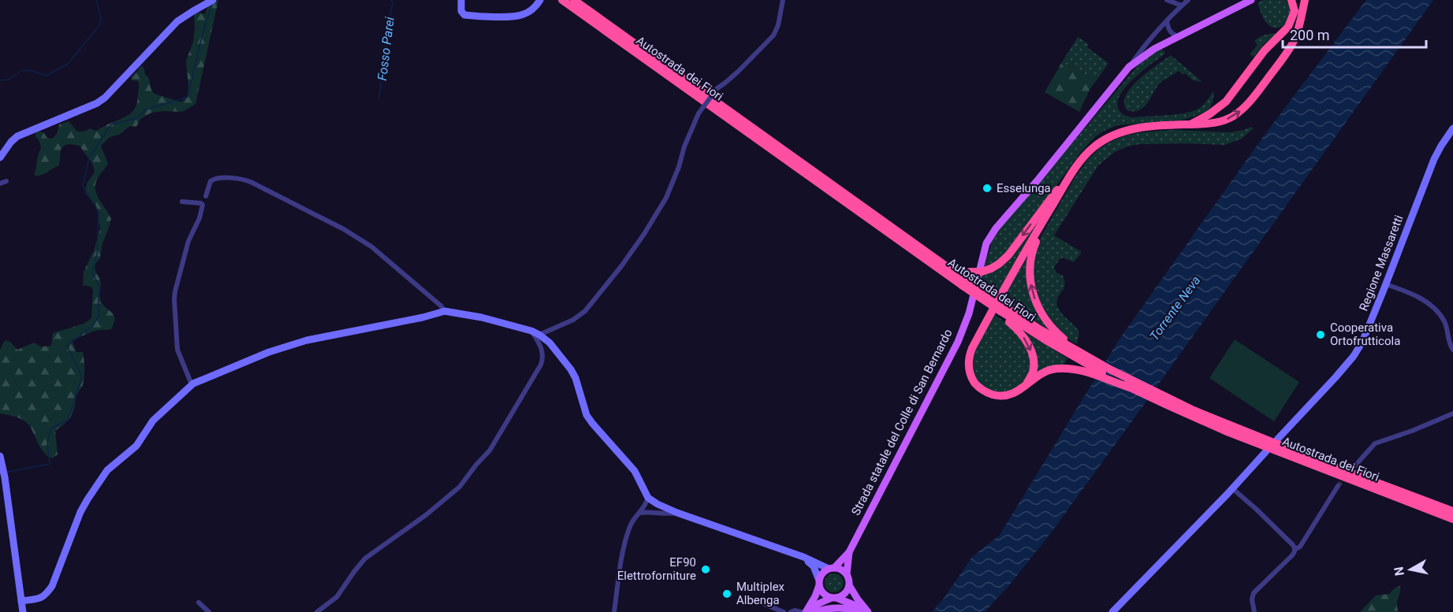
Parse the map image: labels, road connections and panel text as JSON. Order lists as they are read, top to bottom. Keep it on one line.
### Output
{"streets":{"highway":["Autostrada dei Fiori"],"main road":["Strada statale del Colle di San Bernardo"],"street":["Regione Massaretti"]},"water":["Fosso Parei","Torrente Neva"],"places":["Esselunga","Cooperativa Ortofrutticola","EF90 Elettroforniture","Multiplex Albenga"],"scale_bar":"200 m","north":"left"}
